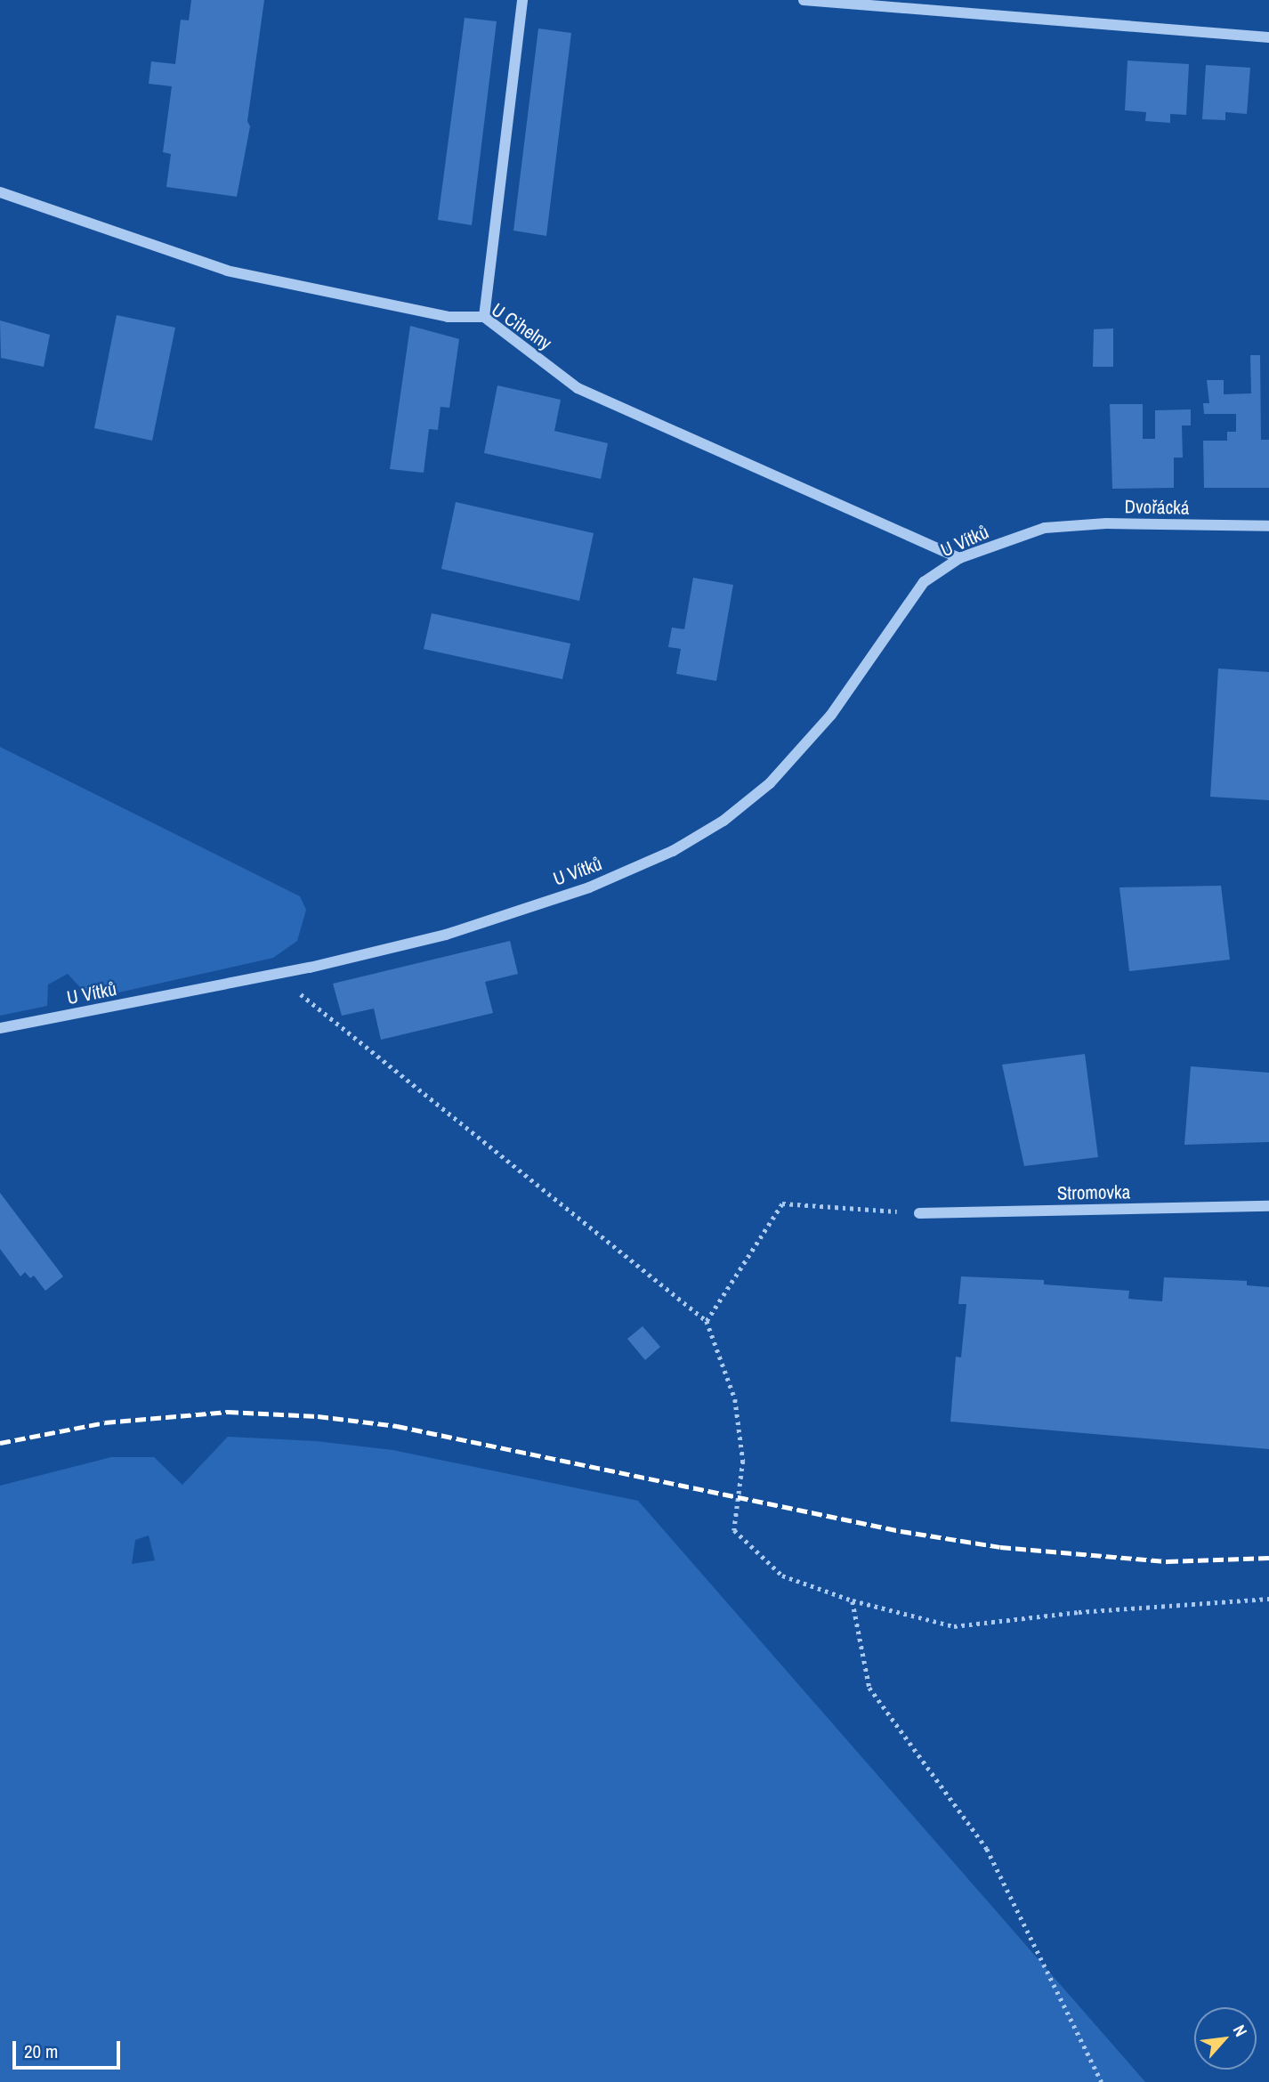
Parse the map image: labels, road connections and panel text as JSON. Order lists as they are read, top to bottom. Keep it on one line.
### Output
{"streets":{"street":["U Cihelny","Dvořácká","U Vítků","Stromovka"]},"crossings":[["U Cihelny","U Vítků"],["Dvořácká","U Vítků"]],"scale_bar":"20 m","north":"top right"}
